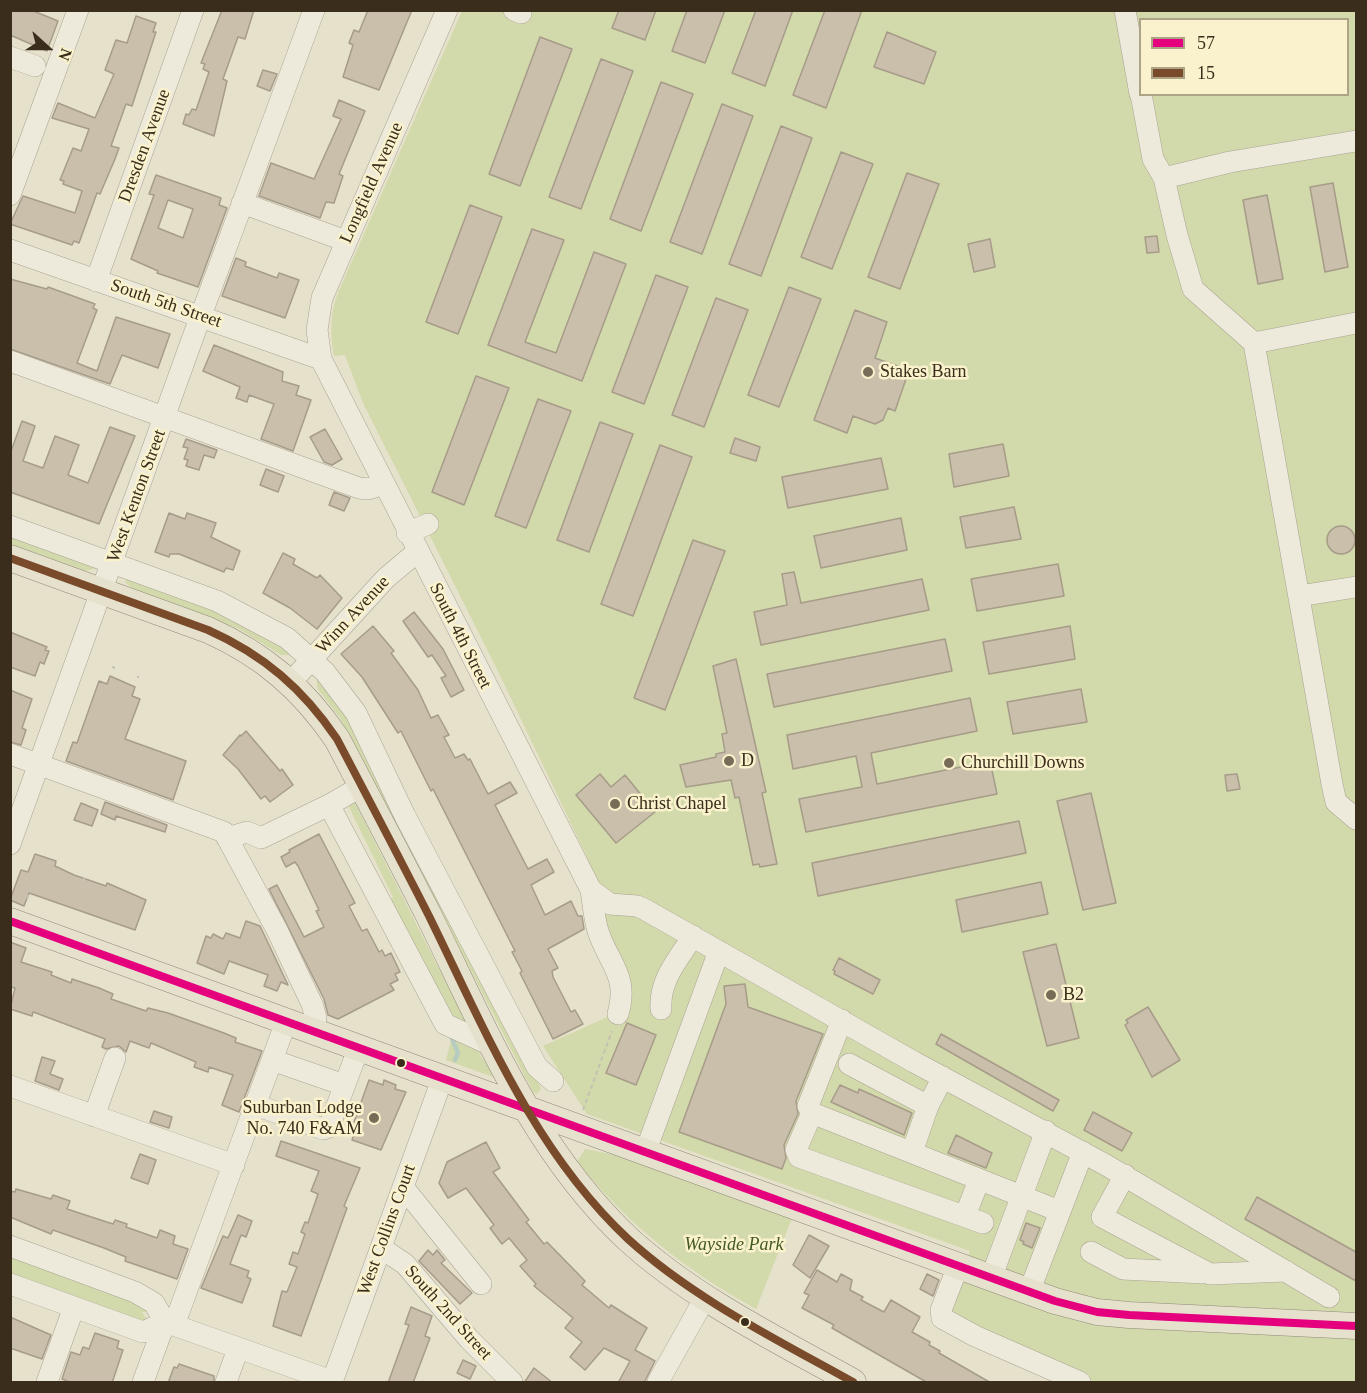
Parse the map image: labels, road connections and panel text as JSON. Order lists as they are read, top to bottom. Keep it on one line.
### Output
{"streets":{"street":["Dresden Avenue","Longfield Avenue","South 5th Street","West Kenton Street","Winn Avenue","South 4th Street","West Collins Court","South 2nd Street"]},"crossings":[["Dresden Avenue","South 5th Street"],["Longfield Avenue","South 5th Street"],["Longfield Avenue","South 4th Street"],["South 5th Street","West Kenton Street"],["South 5th Street","South 4th Street"],["Winn Avenue","South 4th Street"],["West Collins Court","South 2nd Street"]],"parks":["Wayside Park"],"places":["Stakes Barn","D","Churchill Downs","Christ Chapel","B2","Suburban Lodge No. 740 F&AM"],"lines":["transit line 15","transit line 57"],"legend":["57","15"],"north":"right"}
